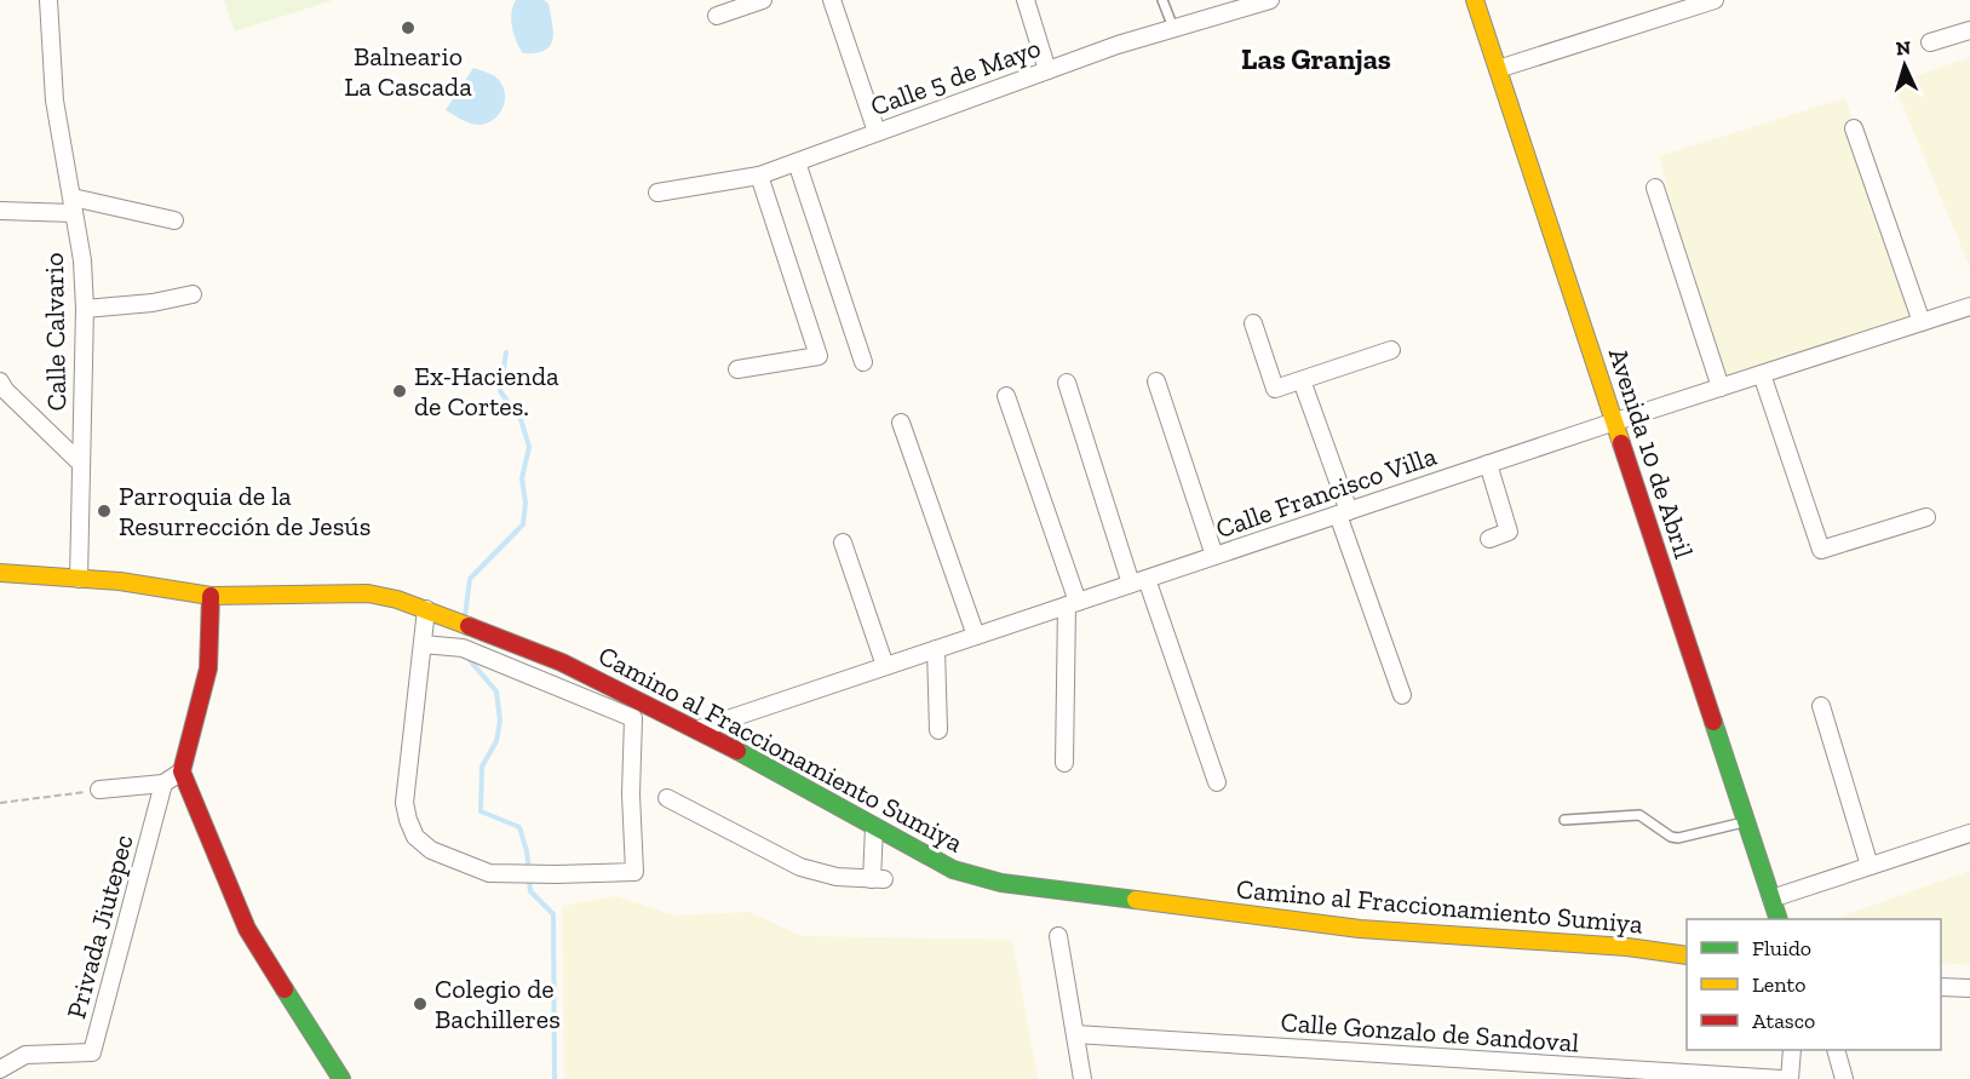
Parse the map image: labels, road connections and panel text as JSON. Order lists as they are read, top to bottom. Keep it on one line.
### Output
{"streets":{"street":["Calle 5 de Mayo","Calle Calvario","Avenida 10 de Abril","Calle Francisco Villa","Camino al Fraccionamiento Sumiya","Privada Jiutepec","Calle Gonzalo de Sandoval"]},"crossings":[["Calle Calvario","Camino al Fraccionamiento Sumiya"],["Avenida 10 de Abril","Calle Francisco Villa"],["Calle Francisco Villa","Camino al Fraccionamiento Sumiya"]],"districts":["Las Granjas"],"places":["Balneario La Cascada","Ex-Hacienda de Cortes.","Parroquia de la Resurrección de Jesús","Colegio de Bachilleres"],"legend":["Fluido","Lento","Atasco"],"north":"top"}
